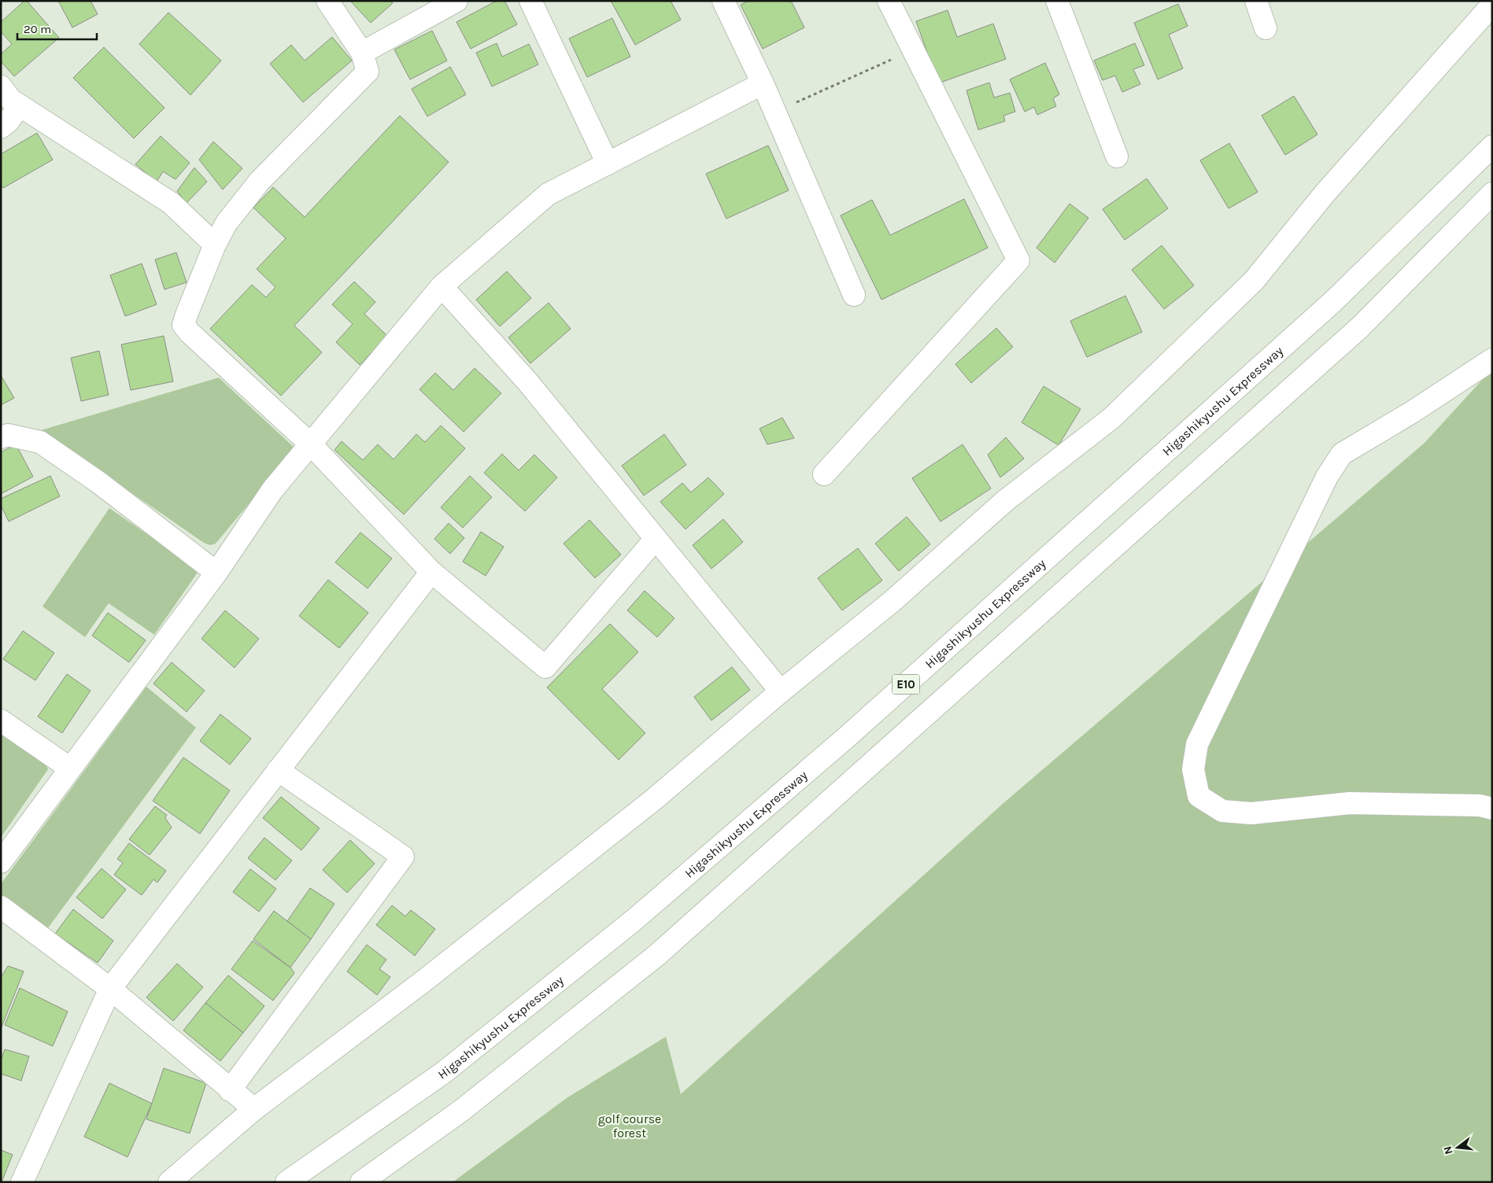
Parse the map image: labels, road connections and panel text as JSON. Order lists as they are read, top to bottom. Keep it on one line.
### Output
{"streets":{"main road":["Higashikyushu Expressway","E10"]},"parks":["golf course forest"],"scale_bar":"20 m","north":"left"}
